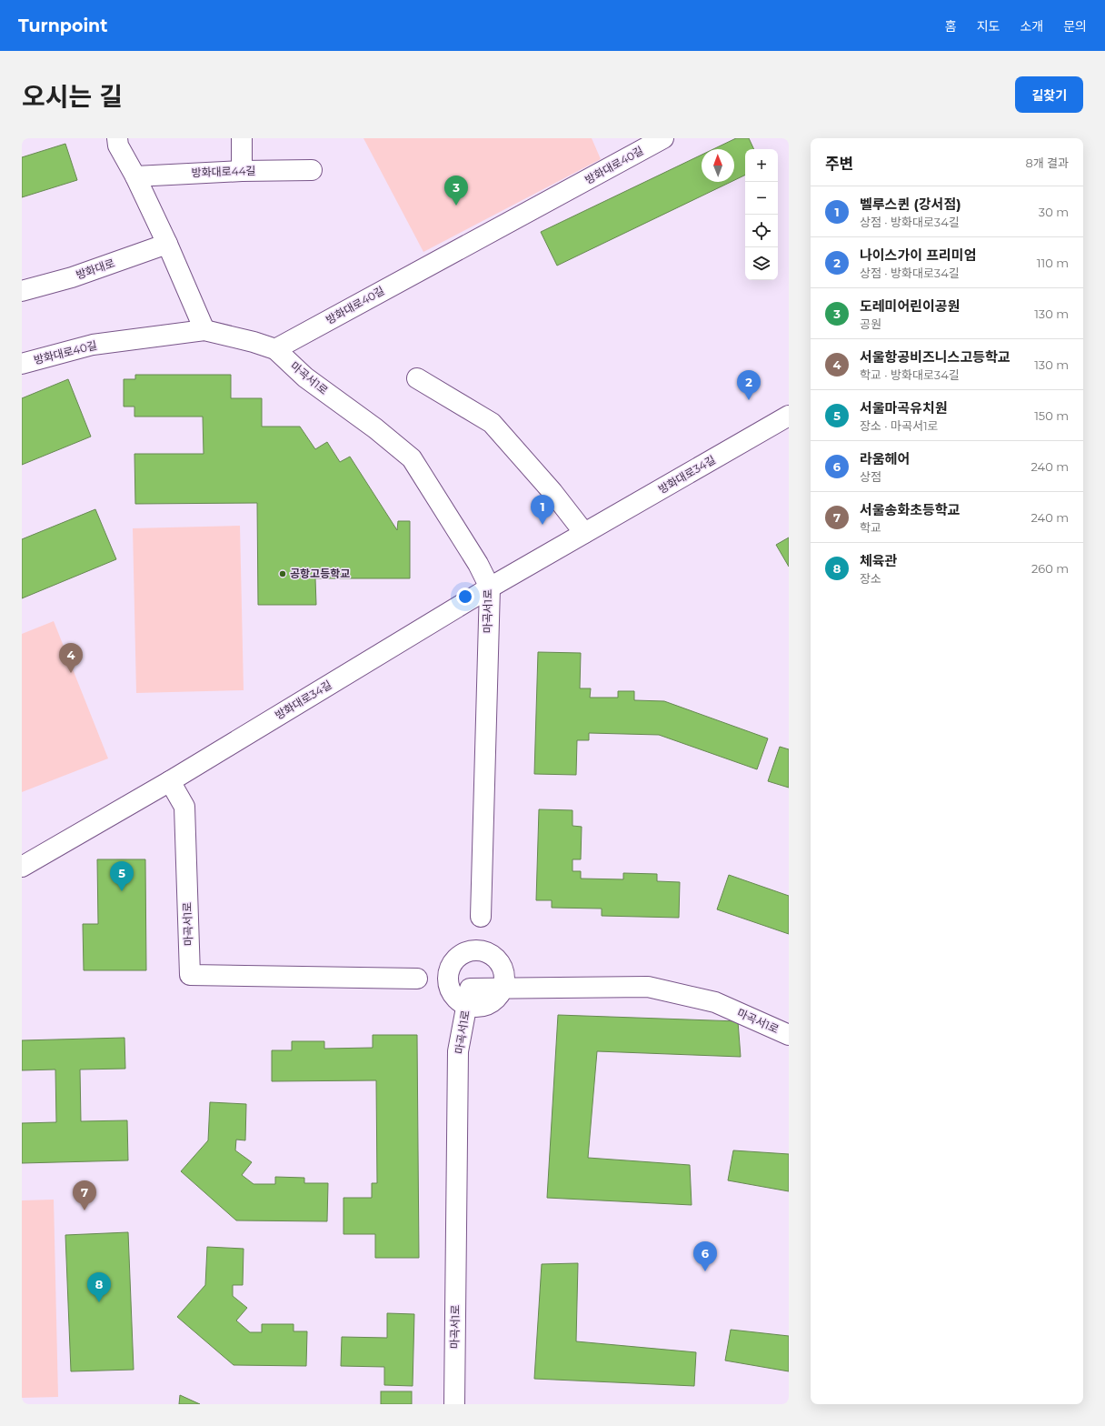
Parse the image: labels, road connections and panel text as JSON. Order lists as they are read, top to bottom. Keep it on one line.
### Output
{"streets":{"street":["방화대로40길","방화대로44길","방화대로","마곡서1로","방화대로34길"]},"crossings":[["방화대로40길","마곡서1로"],["마곡서1로","방화대로34길"]],"places":["공항고등학교"],"north":"top","page":{"header":"Turnpoint","nav":["홈","지도","소개","문의"],"title":"오시는 길","buttons":"길찾기","heading":["주변","8개 결과"],"map_buttons":["+","−"],"pins":["3","2","1","4","5","7","6","8"],"list":[{"mark":"1","name":"벨루스퀸 (강서점)","note":"상점 · 방화대로34길","value":"30 m"},{"mark":"2","name":"나이스가이 프리미엄","note":"상점 · 방화대로34길","value":"110 m"},{"mark":"3","name":"도레미어린이공원","note":"공원","value":"130 m"},{"mark":"4","name":"서울항공비즈니스고등학교","note":"학교 · 방화대로34길","value":"130 m"},{"mark":"5","name":"서울마곡유치원","note":"장소 · 마곡서1로","value":"150 m"},{"mark":"6","name":"라움헤어","note":"상점","value":"240 m"},{"mark":"7","name":"서울송화초등학교","note":"학교","value":"240 m"},{"mark":"8","name":"체육관","note":"장소","value":"260 m"}]}}
